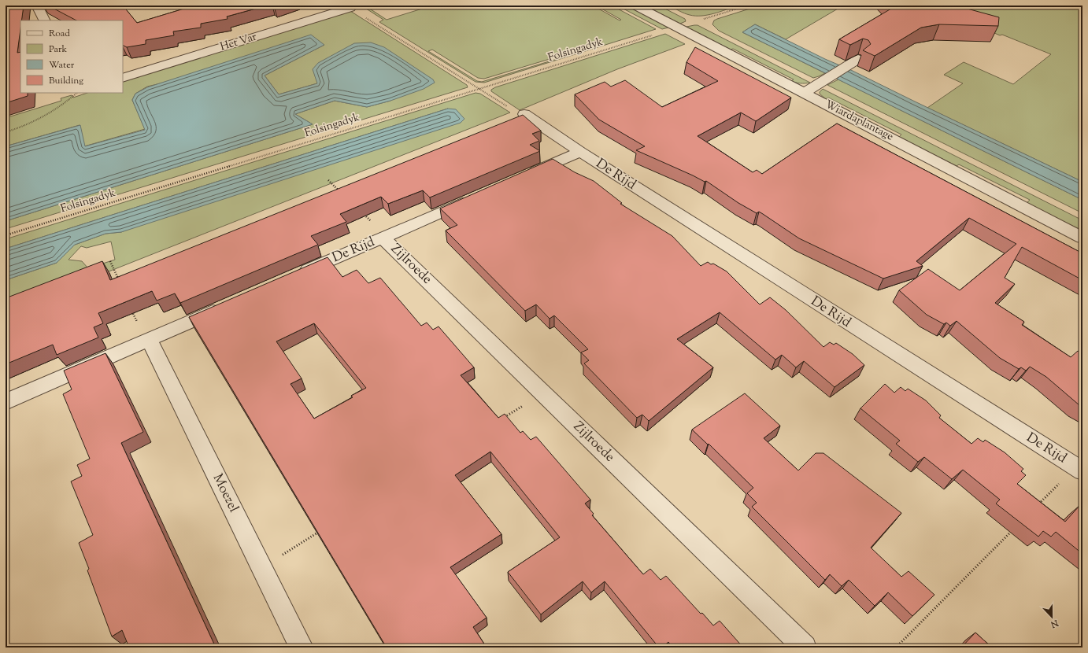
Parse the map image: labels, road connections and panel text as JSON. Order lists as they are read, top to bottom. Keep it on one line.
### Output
{"streets":{"street":["Het Var","Wiardaplantage","De Rijd","Zijlroede","Moezel"],"path":["Folsingadyk"]},"crossings":[["De Rijd","Zijlroede"]],"legend":["Road","Park","Water","Building"],"north":"bottom"}
